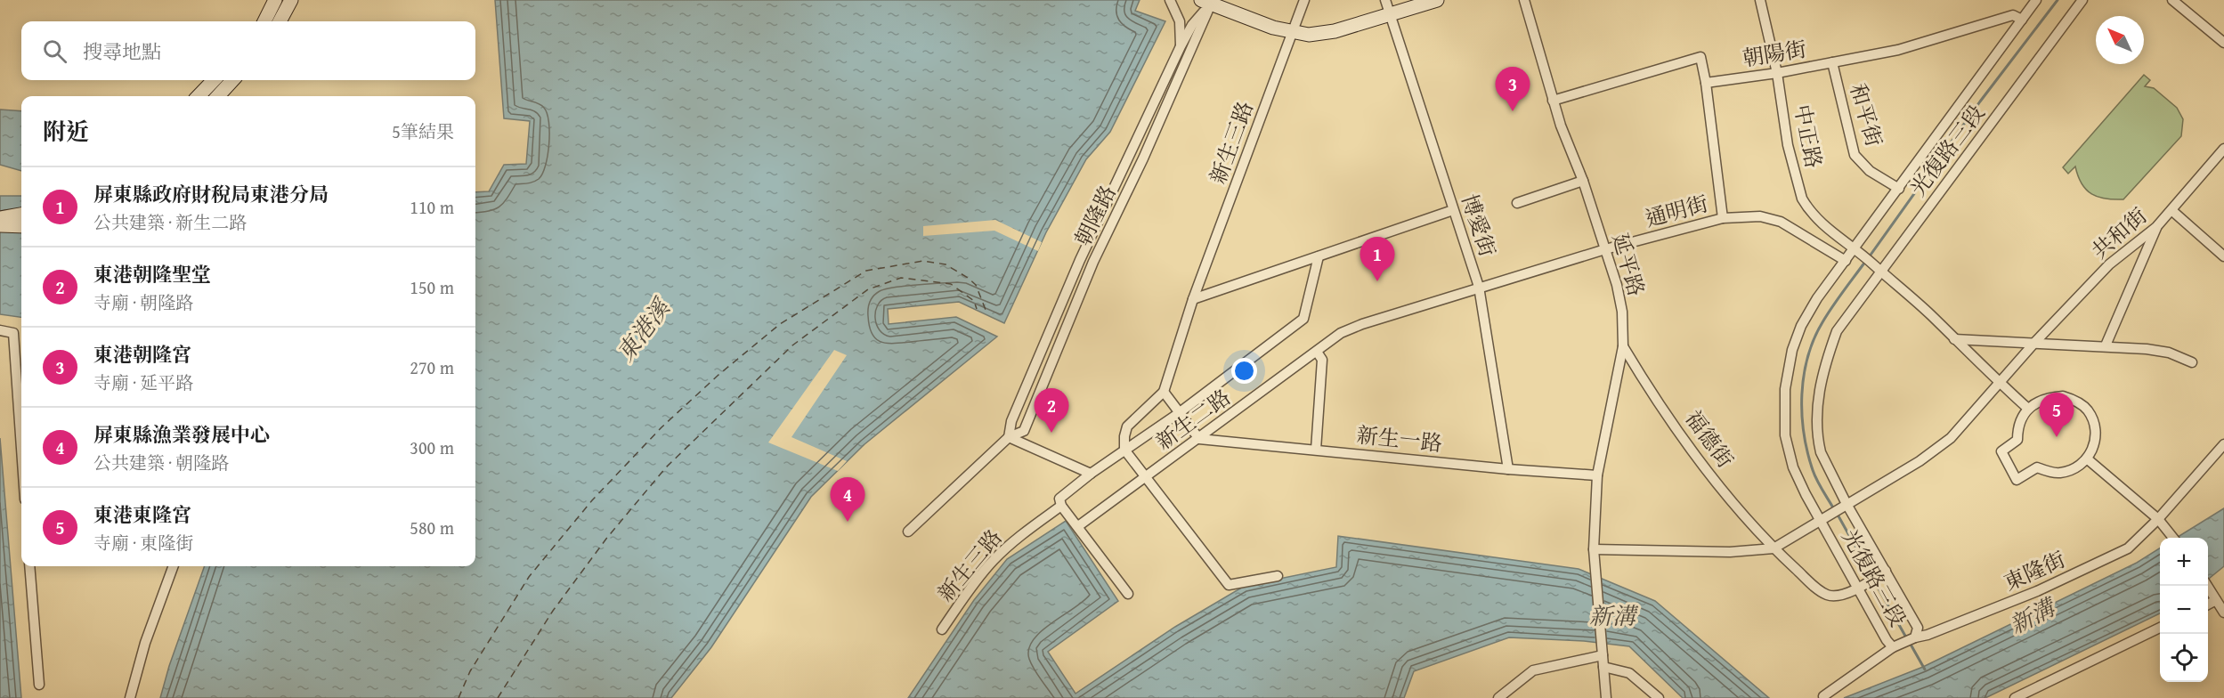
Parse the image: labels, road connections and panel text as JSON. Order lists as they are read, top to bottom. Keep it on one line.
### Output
{"streets":{"street":["朝陽街","和平街","中正路","新生三路","光復路三段","通明街","朝隆路","博愛街","共和街","延平路","新生二路","新生一路","福德街","東隆街"]},"crossings":[["朝陽街","和平街"],["朝陽街","中正路"],["朝陽街","光復路三段"],["和平街","光復路三段"],["中正路","光復路三段"],["光復路三段","通明街"],["光復路三段","福德街"],["光復路三段","東隆街"],["通明街","博愛街"],["通明街","延平路"],["通明街","新生二路"],["博愛街","新生二路"],["博愛街","新生一路"],["延平路","新生一路"],["延平路","福德街"],["新生二路","新生一路"]],"water":["東港溪","新溝"],"north":"top left","page":{"search":"搜尋地點","pins":["3","1","2","5","4"],"heading":["附近","5筆結果"],"list":[{"mark":"1","name":"屏東縣政府財稅局東港分局","note":"公共建築 · 新生二路","value":"110 m"},{"mark":"2","name":"東港朝隆聖堂","note":"寺廟 · 朝隆路","value":"150 m"},{"mark":"3","name":"東港朝隆宮","note":"寺廟 · 延平路","value":"270 m"},{"mark":"4","name":"屏東縣漁業發展中心","note":"公共建築 · 朝隆路","value":"300 m"},{"mark":"5","name":"東港東隆宮","note":"寺廟 · 東隆街","value":"580 m"}],"map_buttons":["+","−"]}}
